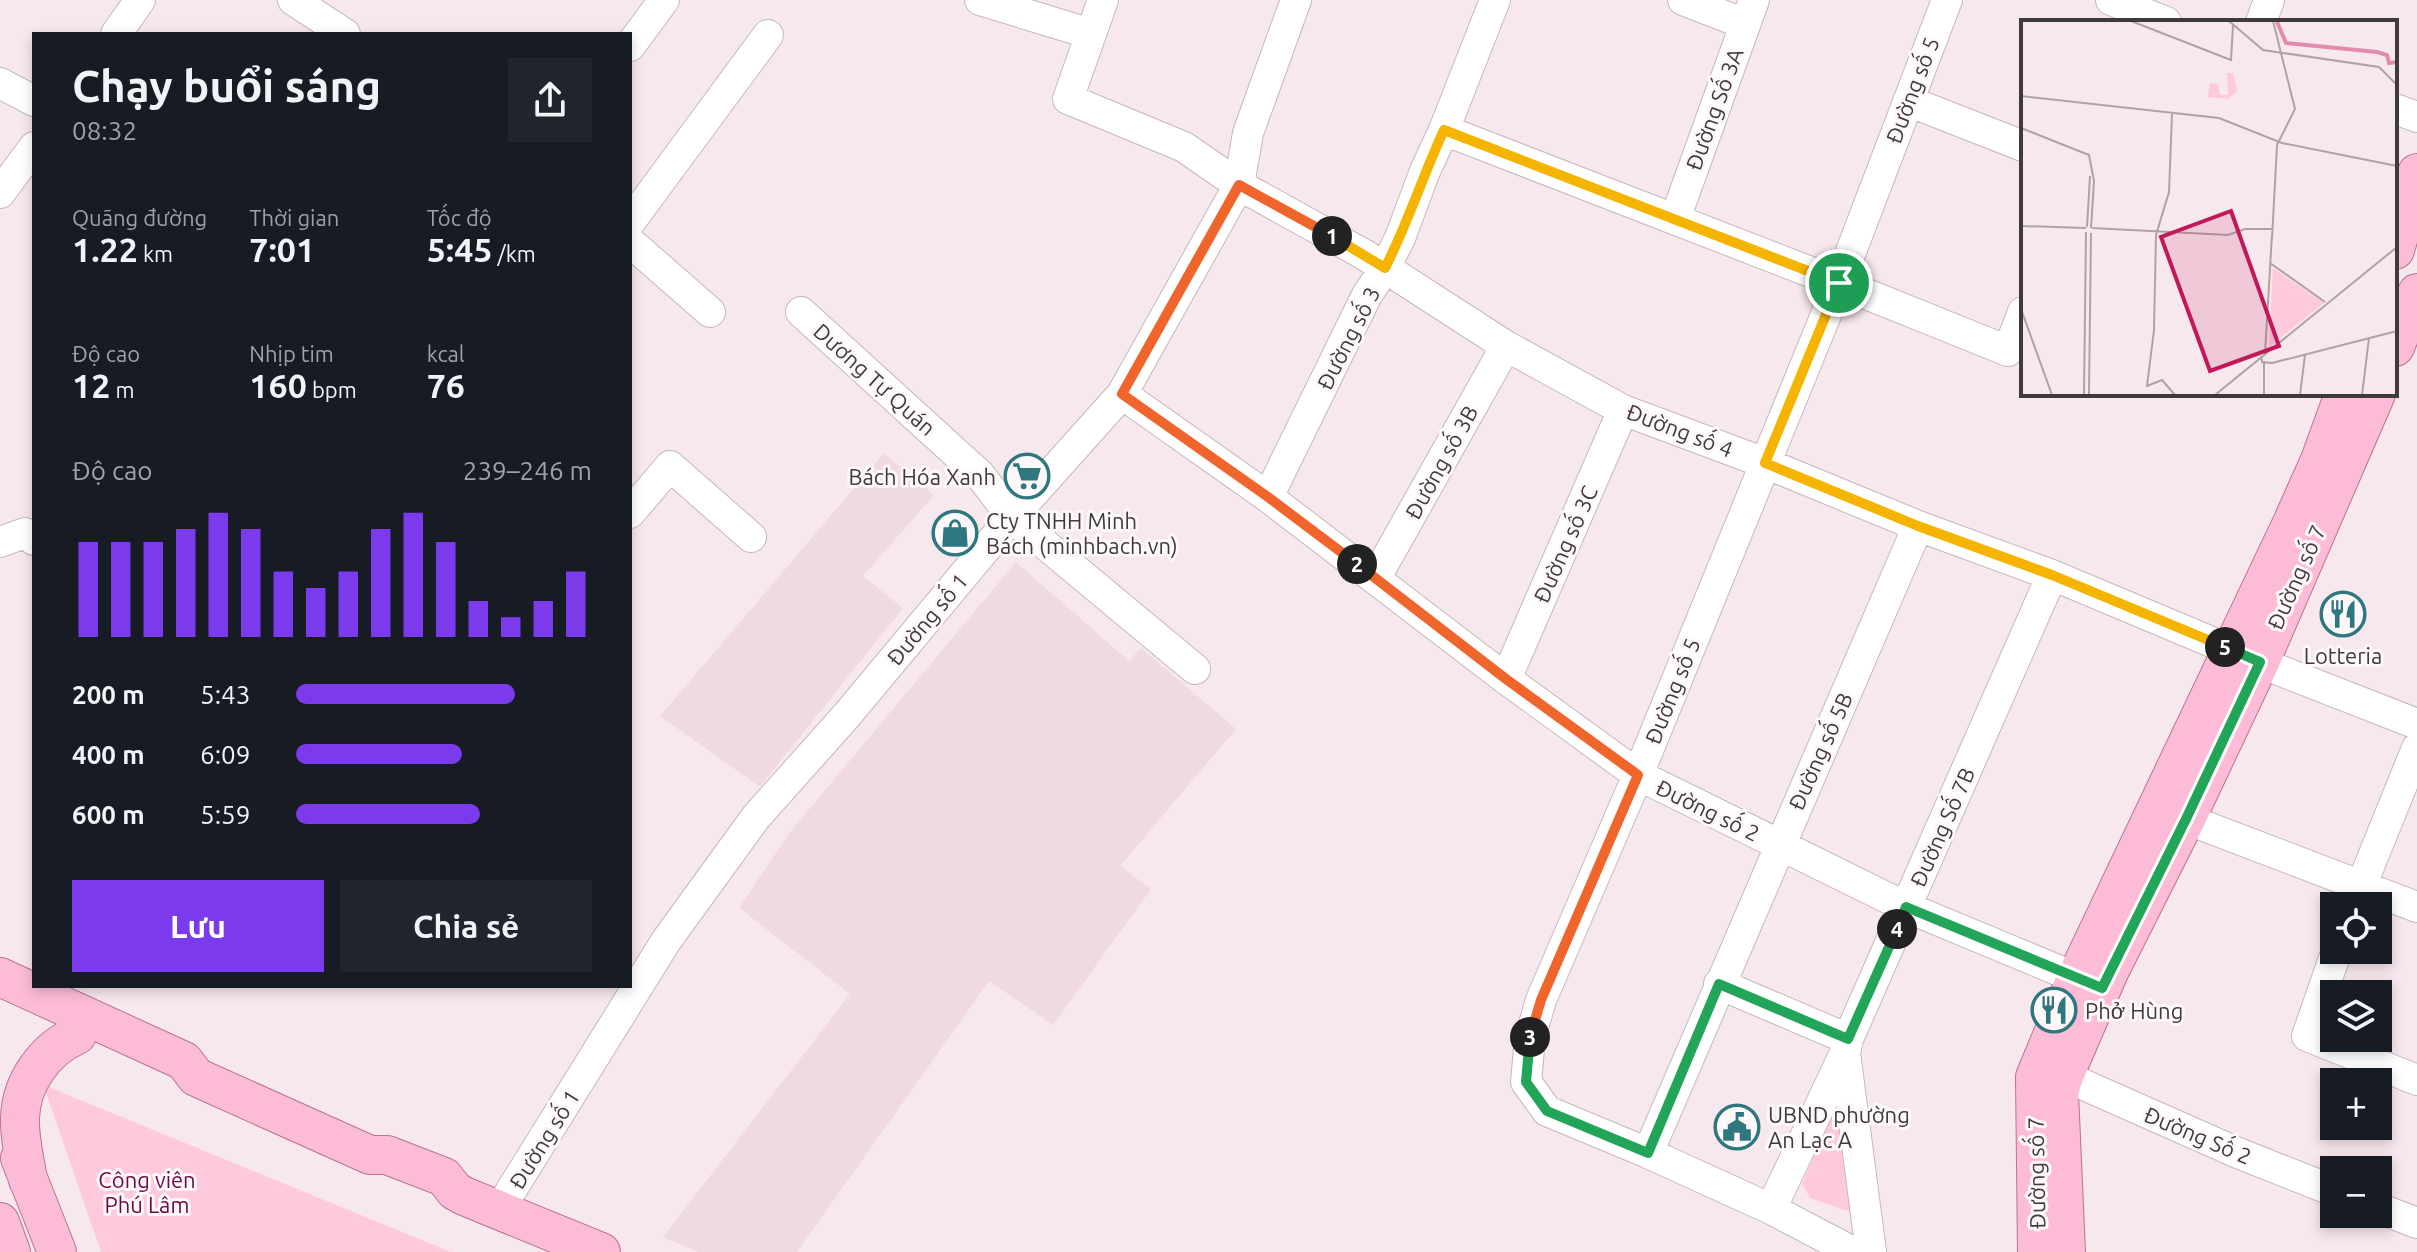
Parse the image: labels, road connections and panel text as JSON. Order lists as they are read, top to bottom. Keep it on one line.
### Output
{"streets":{"main road":["Đường số 7"],"street":["Đường số 5","Đường Số 3A","Đường số 3","Dương Tự Quán","Đường số 4","Đường số 3B","Đường số 3C","Đường số 1","Đường số 5B","Đường số 2","Đường Số 7B","Đường Số 2"]},"crossings":[["Đường số 5","Đường số 4"],["Đường số 5","Đường số 5B"],["Đường số 5","Đường số 2"],["Đường số 5","Đường Số 7B"],["Đường số 3","Đường số 4"],["Đường số 3","Đường số 2"],["Dương Tự Quán","Đường số 1"],["Đường số 4","Đường số 3B"],["Đường số 4","Đường số 3C"],["Đường số 4","Đường số 7"],["Đường số 4","Đường số 1"],["Đường số 4","Đường số 5B"],["Đường số 4","Đường Số 7B"],["Đường số 3B","Đường số 2"],["Đường số 3C","Đường số 2"],["Đường số 7","Đường số 2"],["Đường số 7","Đường Số 2"],["Đường số 1","Đường số 2"],["Đường số 5B","Đường số 2"],["Đường số 2","Đường Số 7B"]],"parks":["Công viên Phú Lâm"],"places":{"supermarket":["Bách Hóa Xanh"],"shop":["Cty TNHH Minh Bách (minhbach.vn)"],"restaurant":["Lotteria","Phở Hùng"],"public building":["UBND phường An Lạc A"]},"page":{"heading":["Chạy buổi sáng","08:32"],"stats":[["Quãng đường","1.22 km"],["Thời gian","7:01"],["Tốc độ","5:45 /km"],["Độ cao","12 m"],["Nhịp tim","160 bpm"],["kcal","76"]],"pins":["1","2","5","4","3"],"chart":["Độ cao","239–246 m"],"list":[{"name":"200 m","note":"5:43"},{"name":"400 m","note":"6:09"},{"name":"600 m","note":"5:59"}],"buttons":["Lưu","Chia sẻ"],"map_buttons":["+","−"]}}
